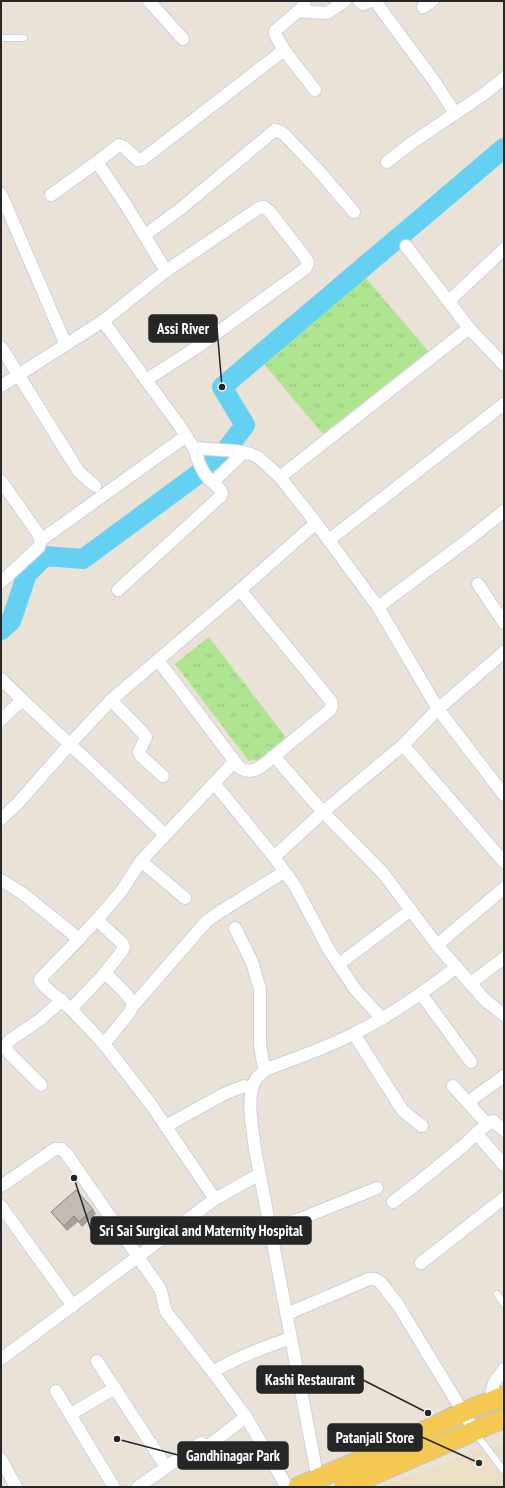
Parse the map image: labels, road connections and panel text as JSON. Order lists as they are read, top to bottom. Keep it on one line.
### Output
{"places":["Assi River","Sri Sai Surgical and Maternity Hospital","Kashi Restaurant","Gandhinagar Park","Patanjali Store"]}
